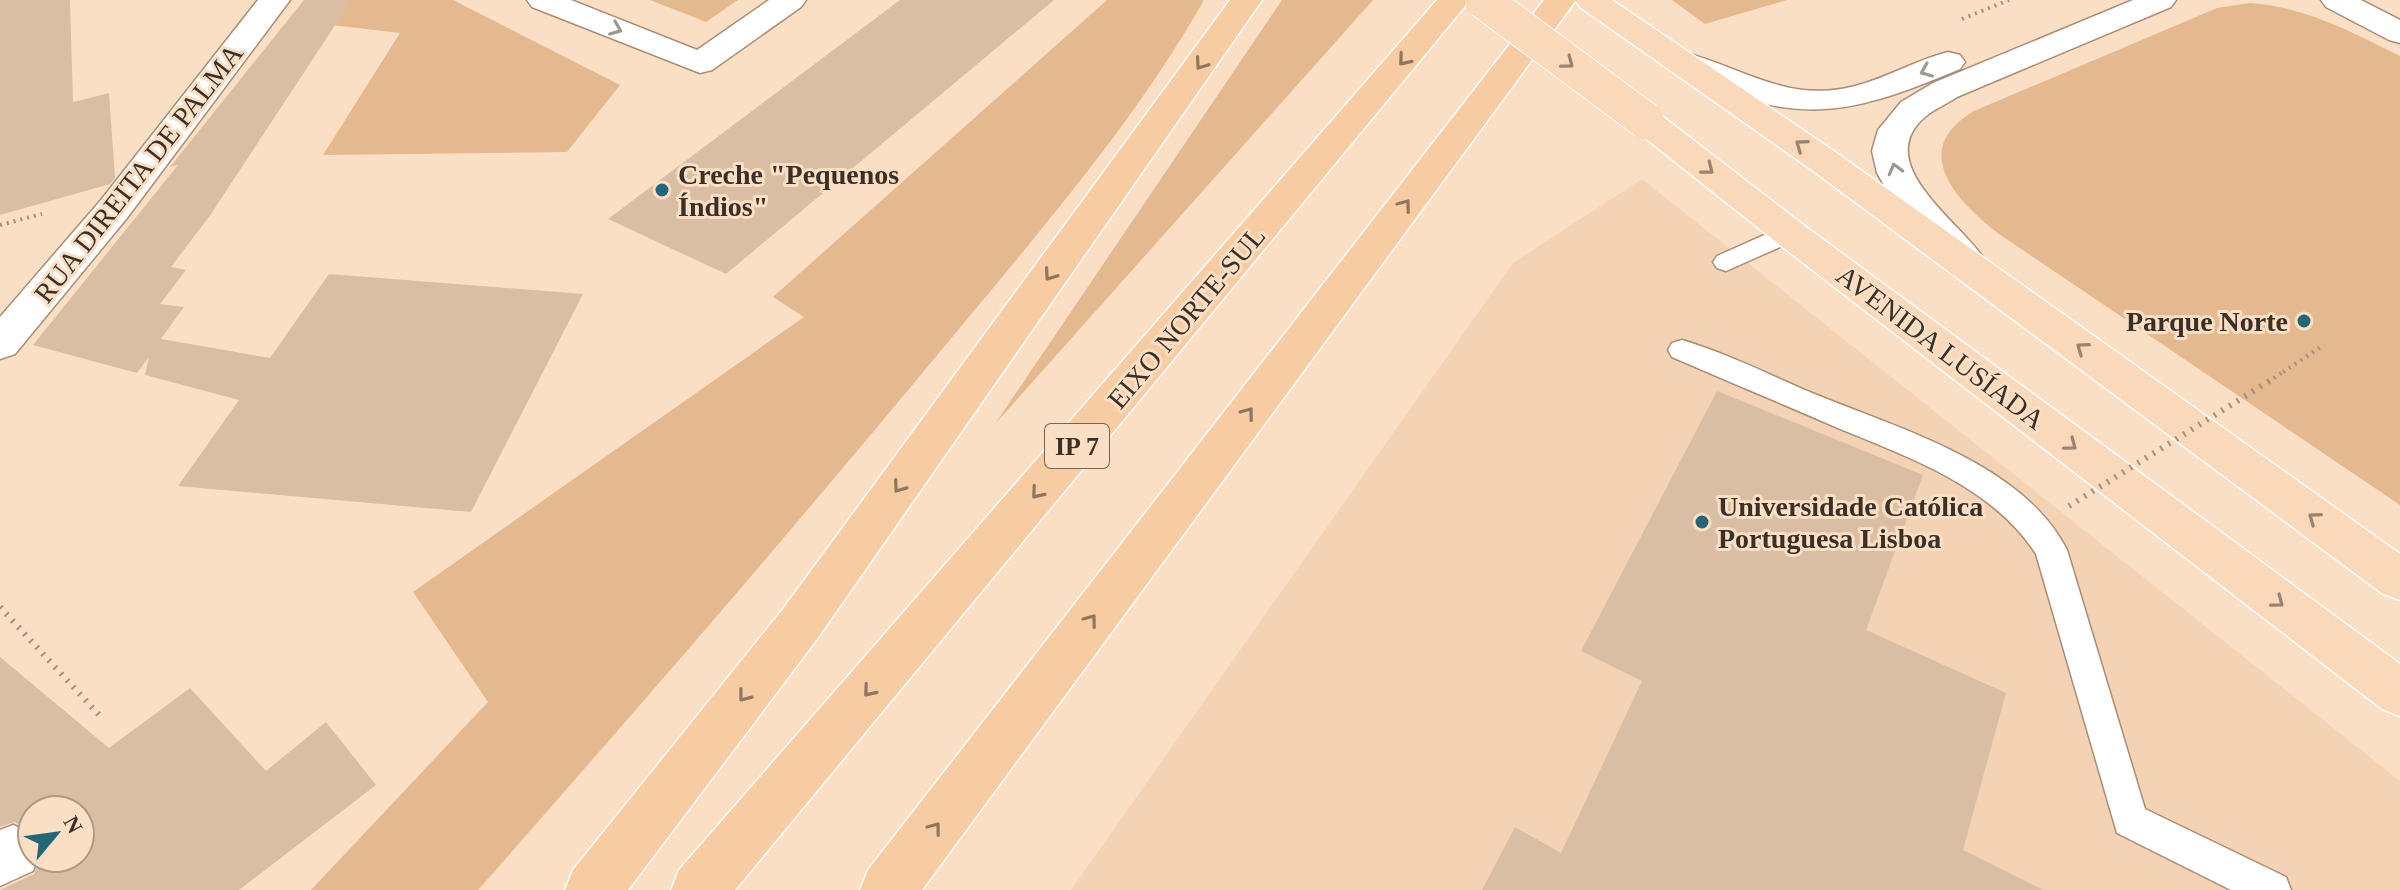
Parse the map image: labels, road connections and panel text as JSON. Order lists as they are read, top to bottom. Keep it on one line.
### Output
{"streets":{"highway":["EIXO NORTE-SUL","IP 7"],"main road":["AVENIDA LUSÍADA"],"street":["RUA DIREITA DE PALMA"]},"places":["Creche \"Pequenos Índios\"","Parque Norte","Universidade Católica Portuguesa Lisboa"],"north":"top right"}
